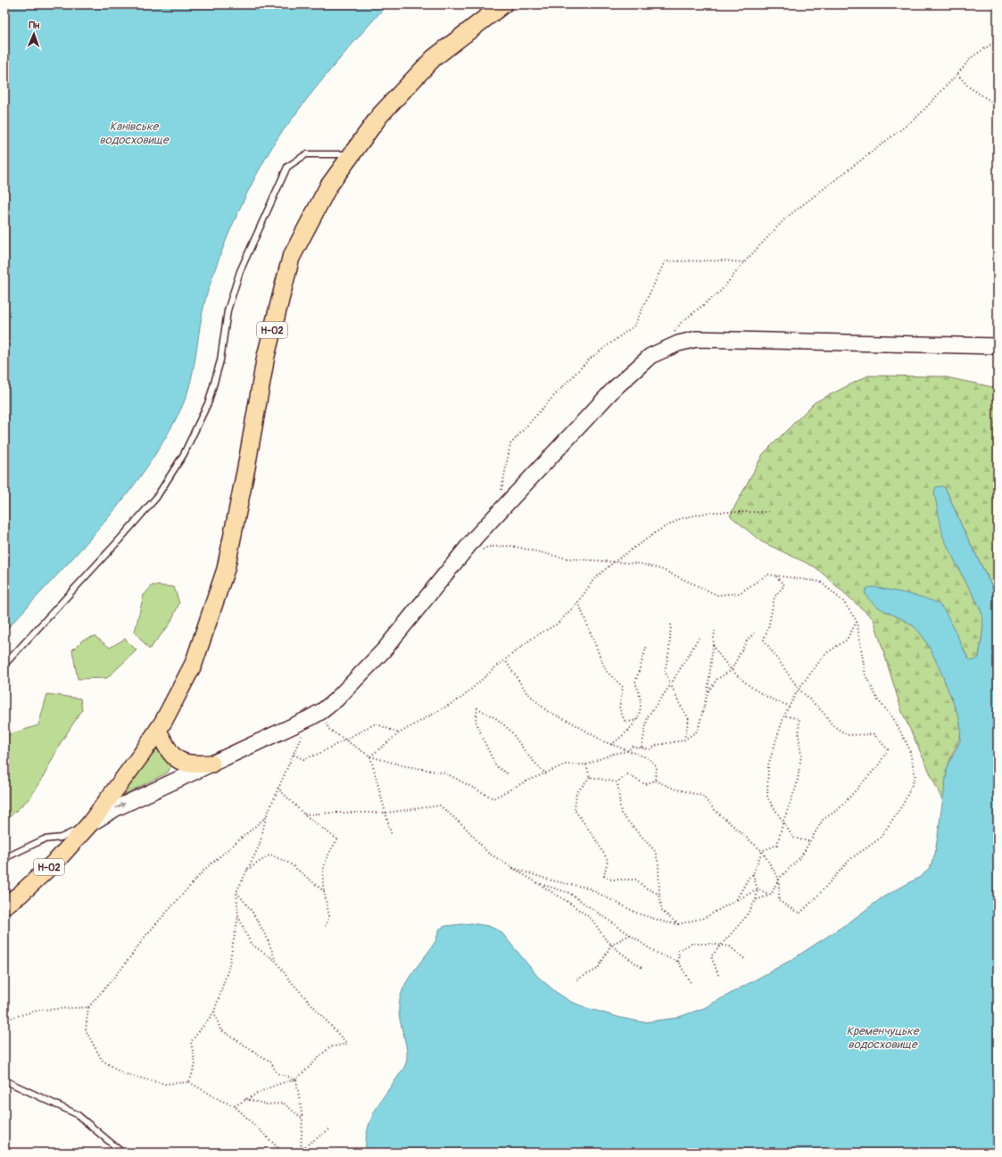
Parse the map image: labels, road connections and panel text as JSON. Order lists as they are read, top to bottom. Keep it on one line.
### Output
{"streets":{"main road":["Н-02"]},"water":["Канівське водосховище","Кременчуцьке водосховище"],"north":"top"}
